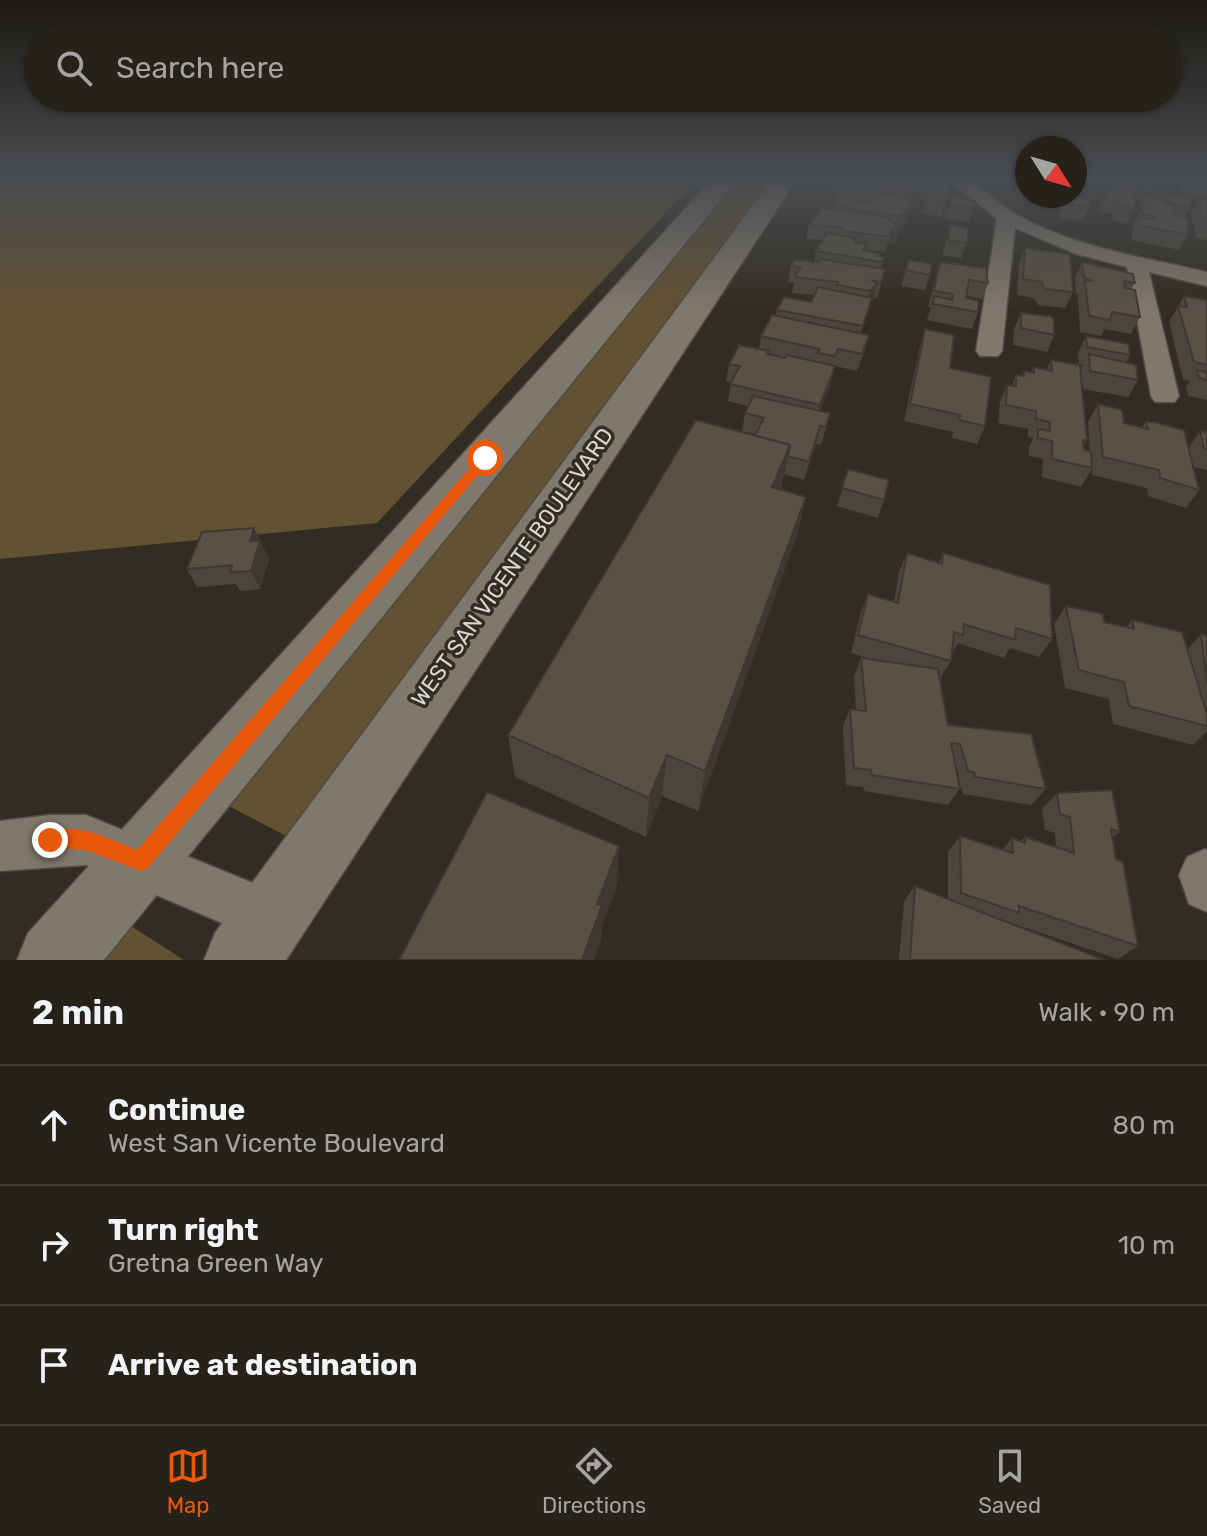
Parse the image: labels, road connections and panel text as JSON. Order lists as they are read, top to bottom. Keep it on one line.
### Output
{"streets":{"main road":["WEST SAN VICENTE BOULEVARD"]},"north":"bottom right","page":{"search":"Search here","heading":["2 min","Walk · 90 m"],"list":[["Continue","West San Vicente Boulevard","80 m"],["Turn right","Gretna Green Way","10 m"],"Arrive at destination"],"nav":["Map","Directions","Saved"]}}
